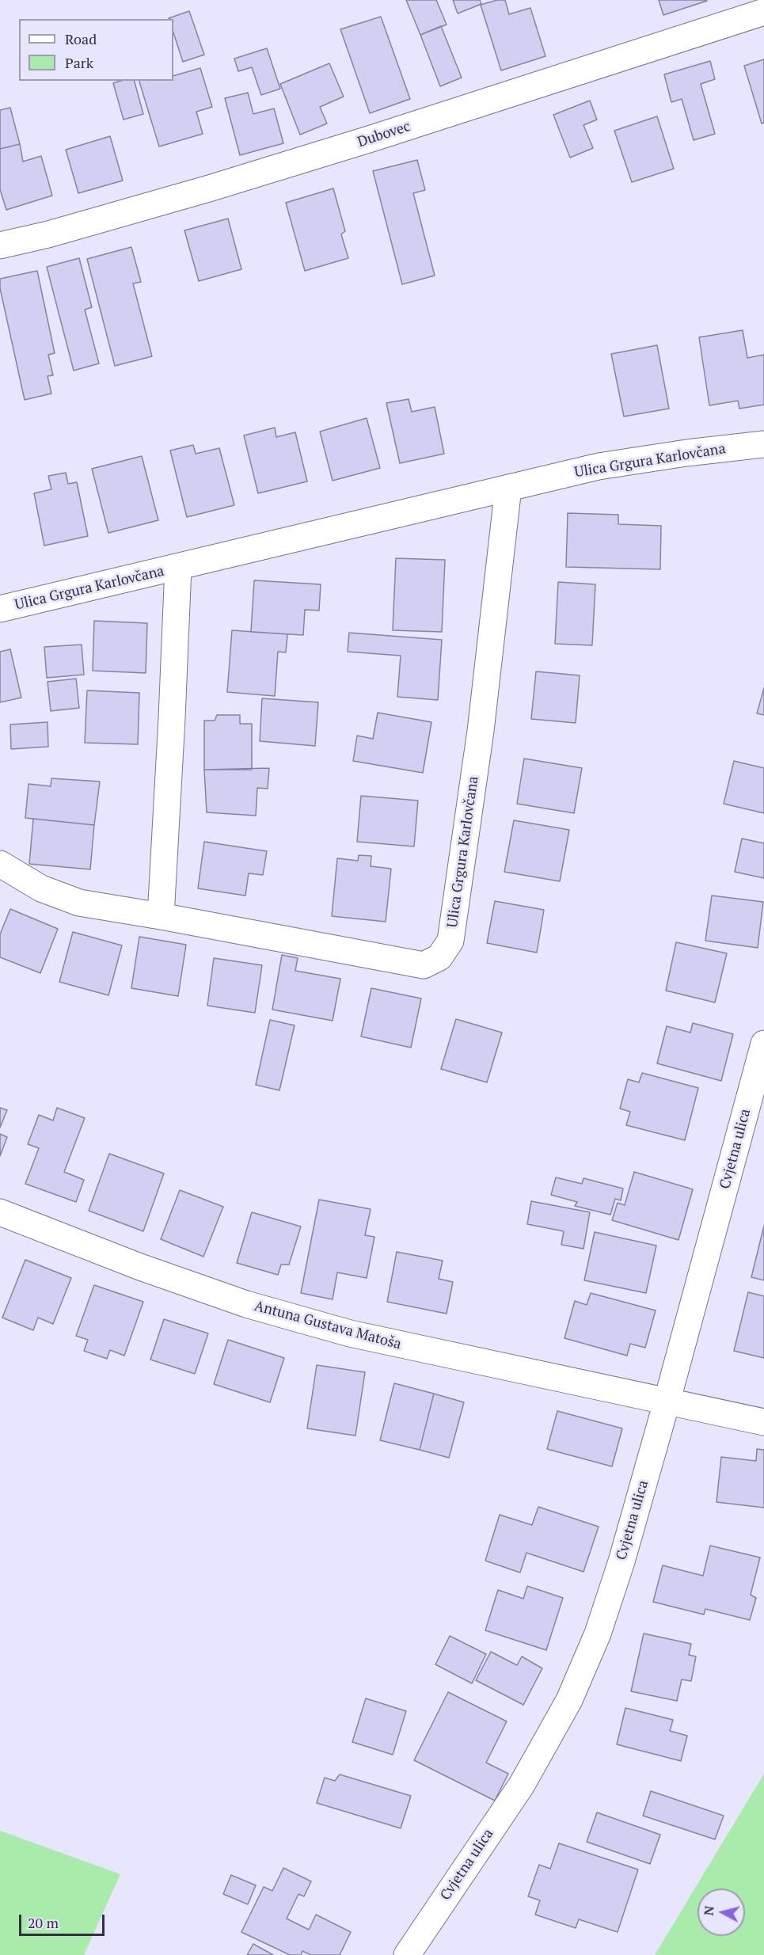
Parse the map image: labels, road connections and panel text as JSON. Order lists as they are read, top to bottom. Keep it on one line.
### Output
{"streets":{"street":["Dubovec","Ulica Grgura Karlovčana","Cvjetna ulica","Antuna Gustava Matoša"]},"crossings":[["Cvjetna ulica","Antuna Gustava Matoša"]],"legend":["Road","Park"],"scale_bar":"20 m","north":"left"}
